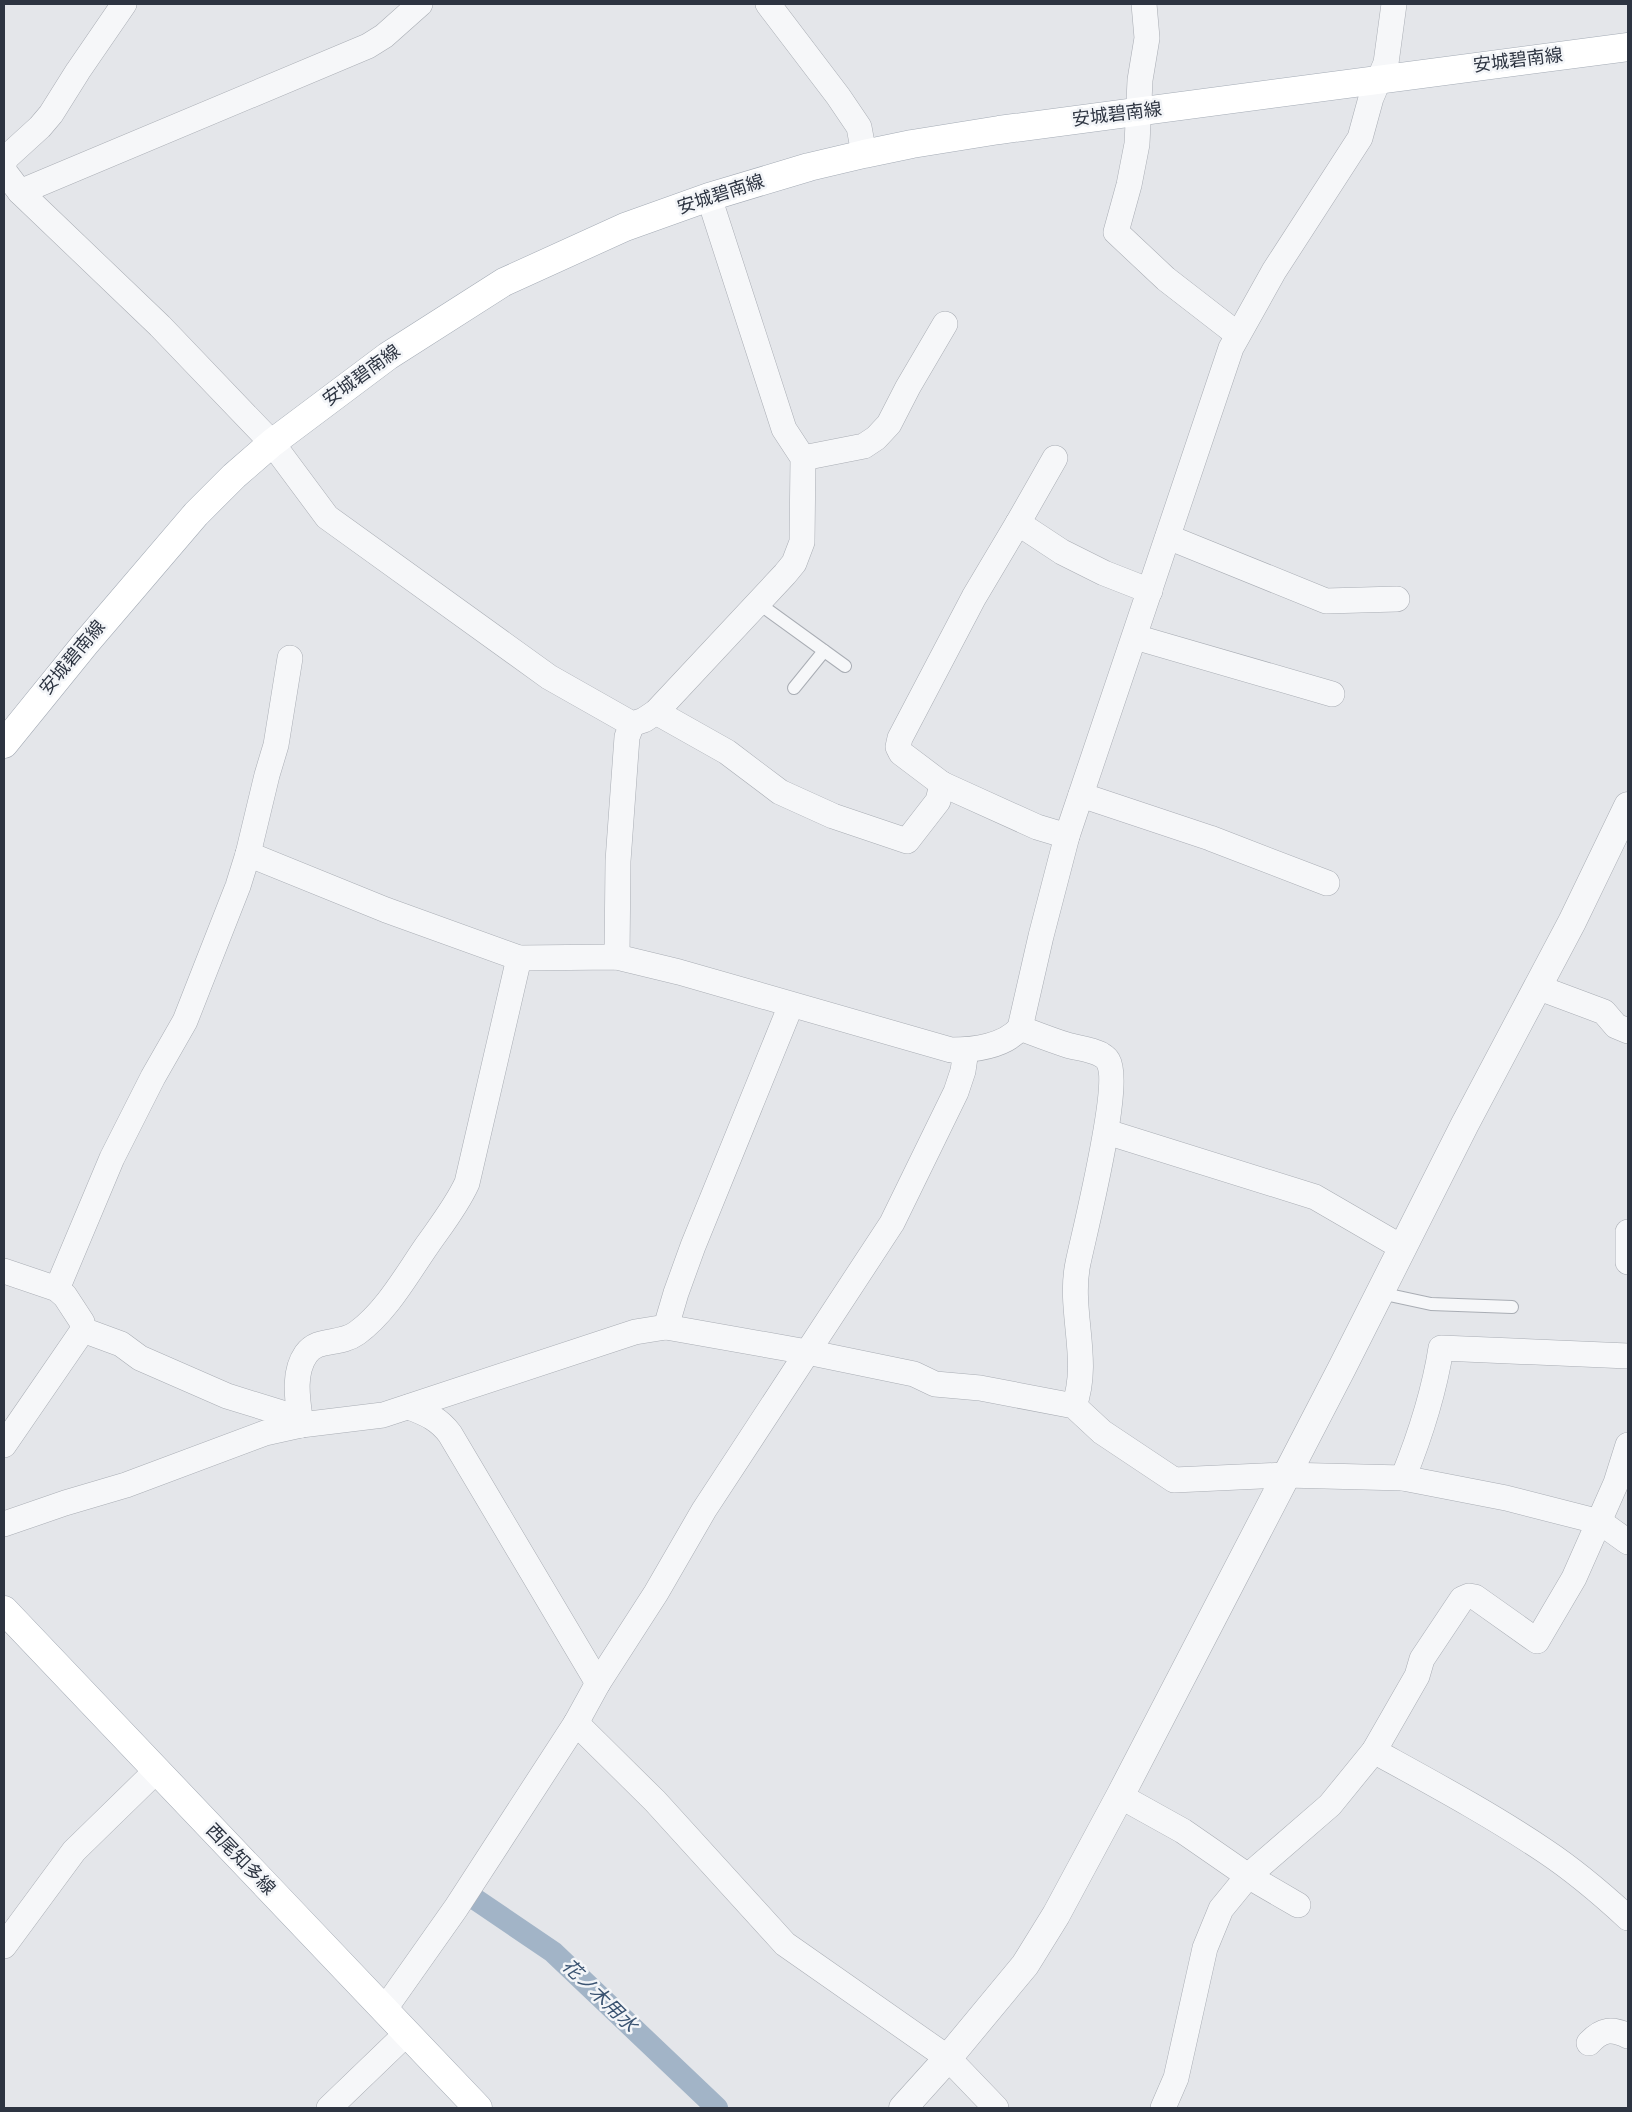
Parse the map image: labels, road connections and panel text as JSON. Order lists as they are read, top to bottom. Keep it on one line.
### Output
{"streets":{"main road":["安城碧南線","西尾知多線"]},"water":["花ノ木用水"]}
